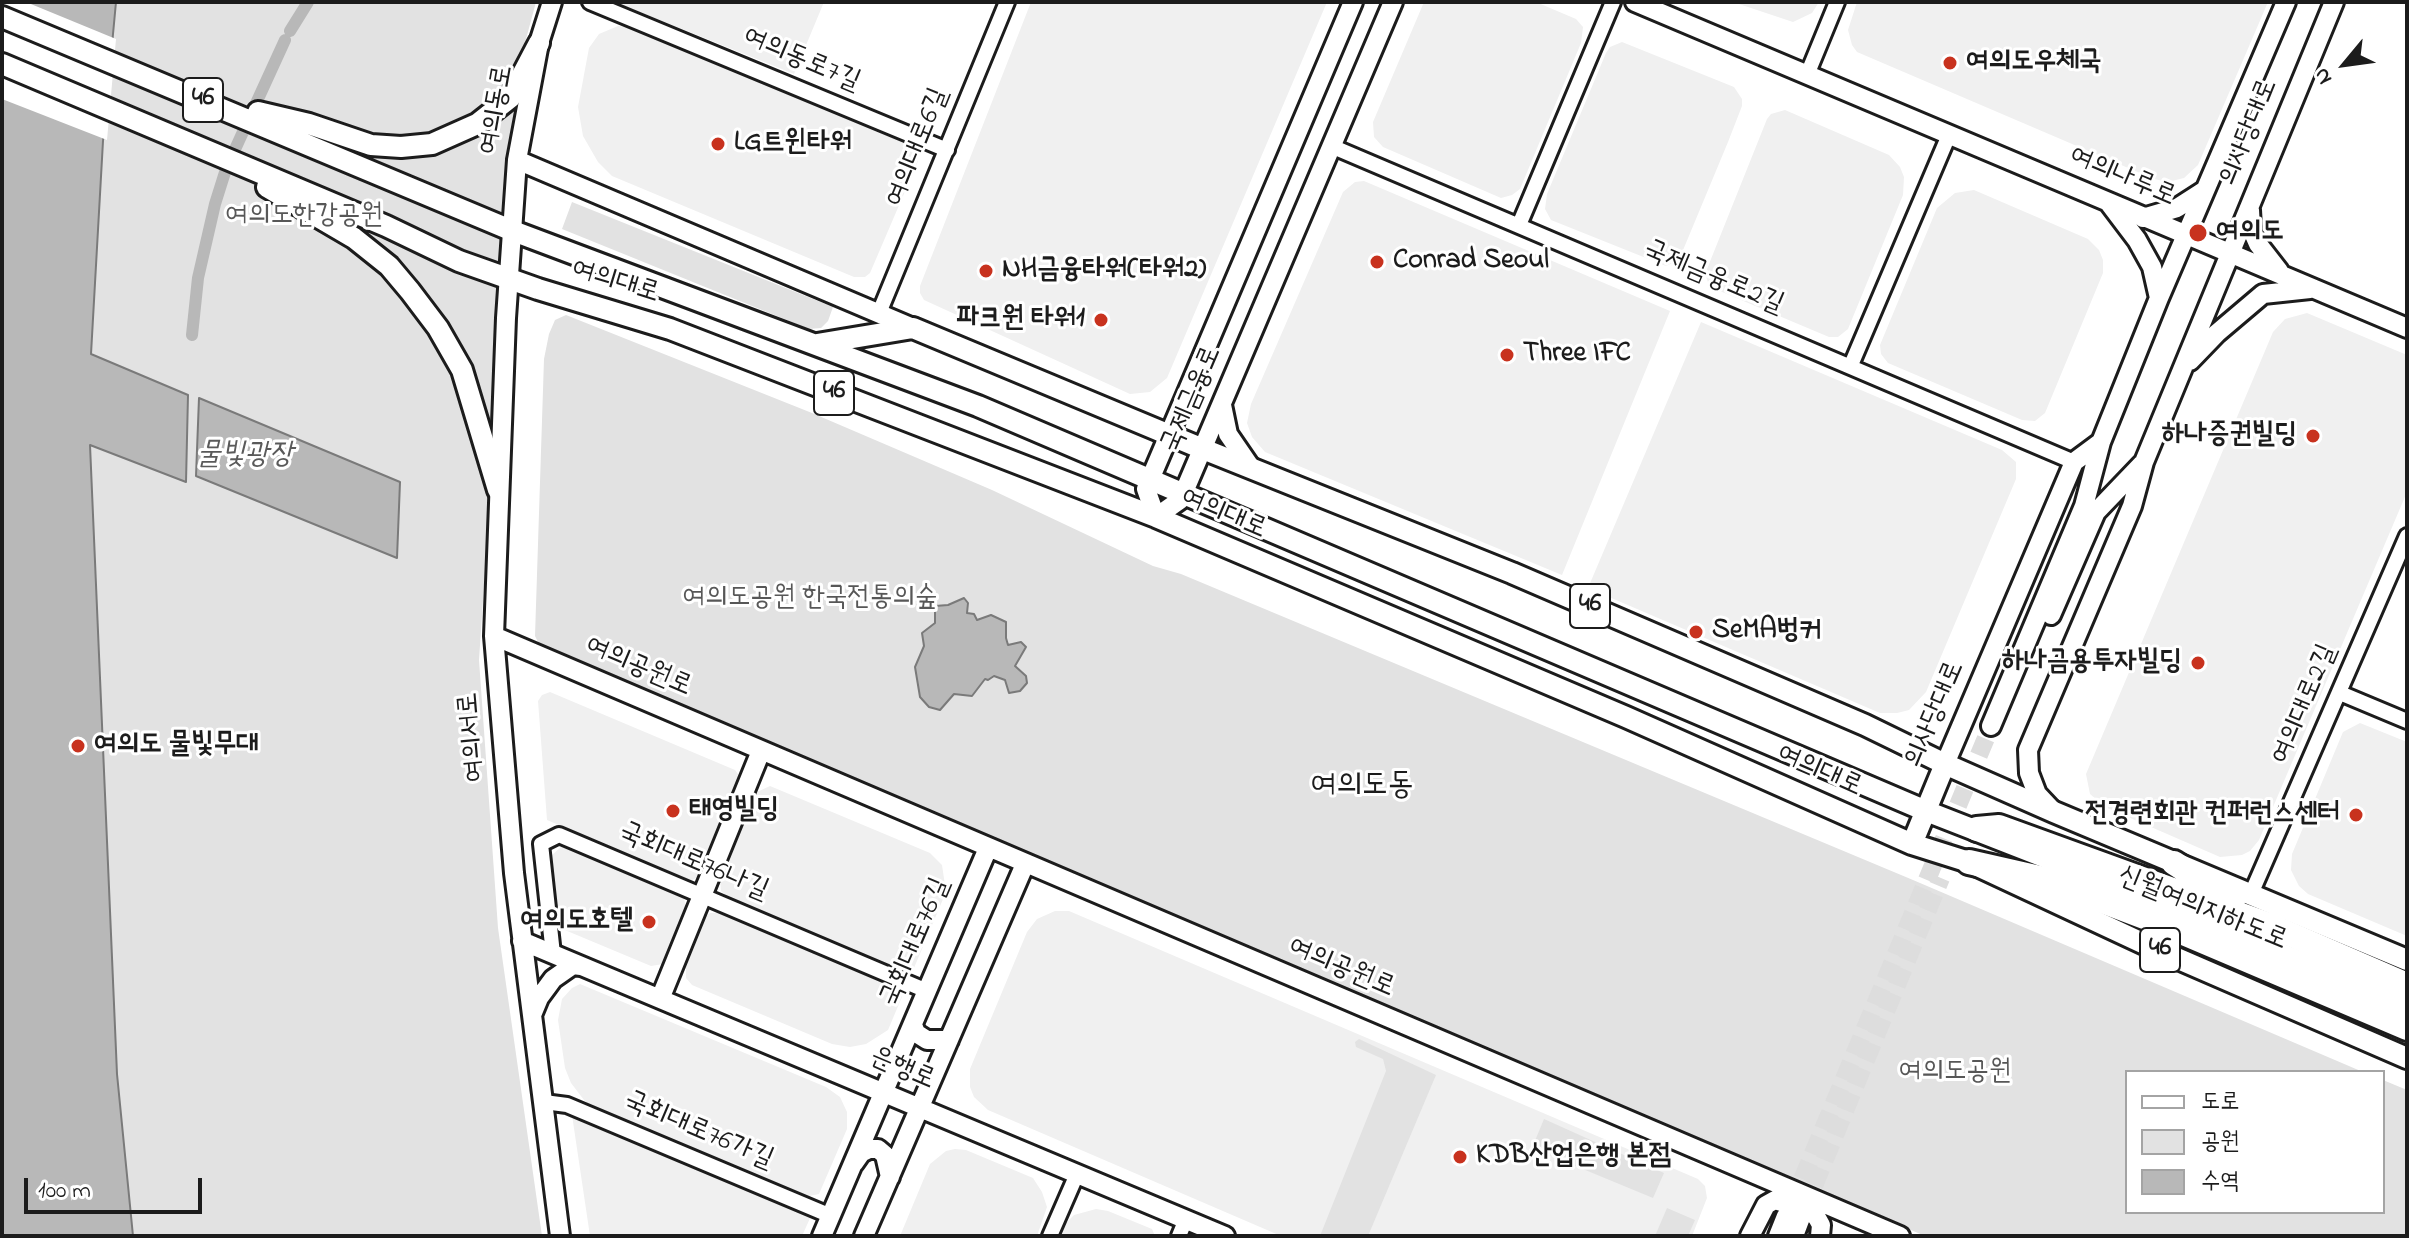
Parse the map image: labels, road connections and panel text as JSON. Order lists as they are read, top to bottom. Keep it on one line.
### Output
{"streets":{"highway":["신월여의지하도로"],"main road":["46","의사당대로","여의대로"],"street":["여의동로7길","여의동로","여의대로6길","여의나루로","국제금융로2길","국제금융로","여의공원로","여의대로2길","여의서로","국회대로76나길","국회대로76길","은행로","국회대로76가길"]},"crossings":[["여의동로7길","여의대로6길"],["46","여의동로"],["46","여의대로"],["46","여의서로"],["여의동로","여의대로"],["여의동로","여의서로"],["의사당대로","여의나루로"],["의사당대로","국제금융로2길"],["의사당대로","여의대로"],["여의대로6길","여의대로"],["국제금융로2길","국제금융로"],["여의대로","국제금융로"],["여의대로","여의대로2길"],["여의대로","여의서로"],["여의대로","신월여의지하도로"],["여의공원로","여의서로"],["여의공원로","국회대로76길"],["여의서로","은행로"],["여의서로","국회대로76가길"],["국회대로76나길","국회대로76길"],["국회대로76나길","은행로"],["국회대로76길","은행로"],["국회대로76길","국회대로76가길"]],"districts":["여의도동"],"water":["물빛광장"],"parks":["여의도한강공원","여의도공원 한국전통의숲","여의도공원"],"places":["여의도우체국","LG트윈타워","여의도","Conrad Seoul","NH금융타워(타워2)","파크원 타워1","Three IFC","하나증권빌딩","SeMA벙커","하나금용투자빌딩","여의도 물빛무대","태영빌딩","전경련회관 컨퍼런스센터","여의도호텔","KDB산업은행 본점"],"legend":["도로","공원","수역"],"scale_bar":"100 m","north":"bottom left"}
